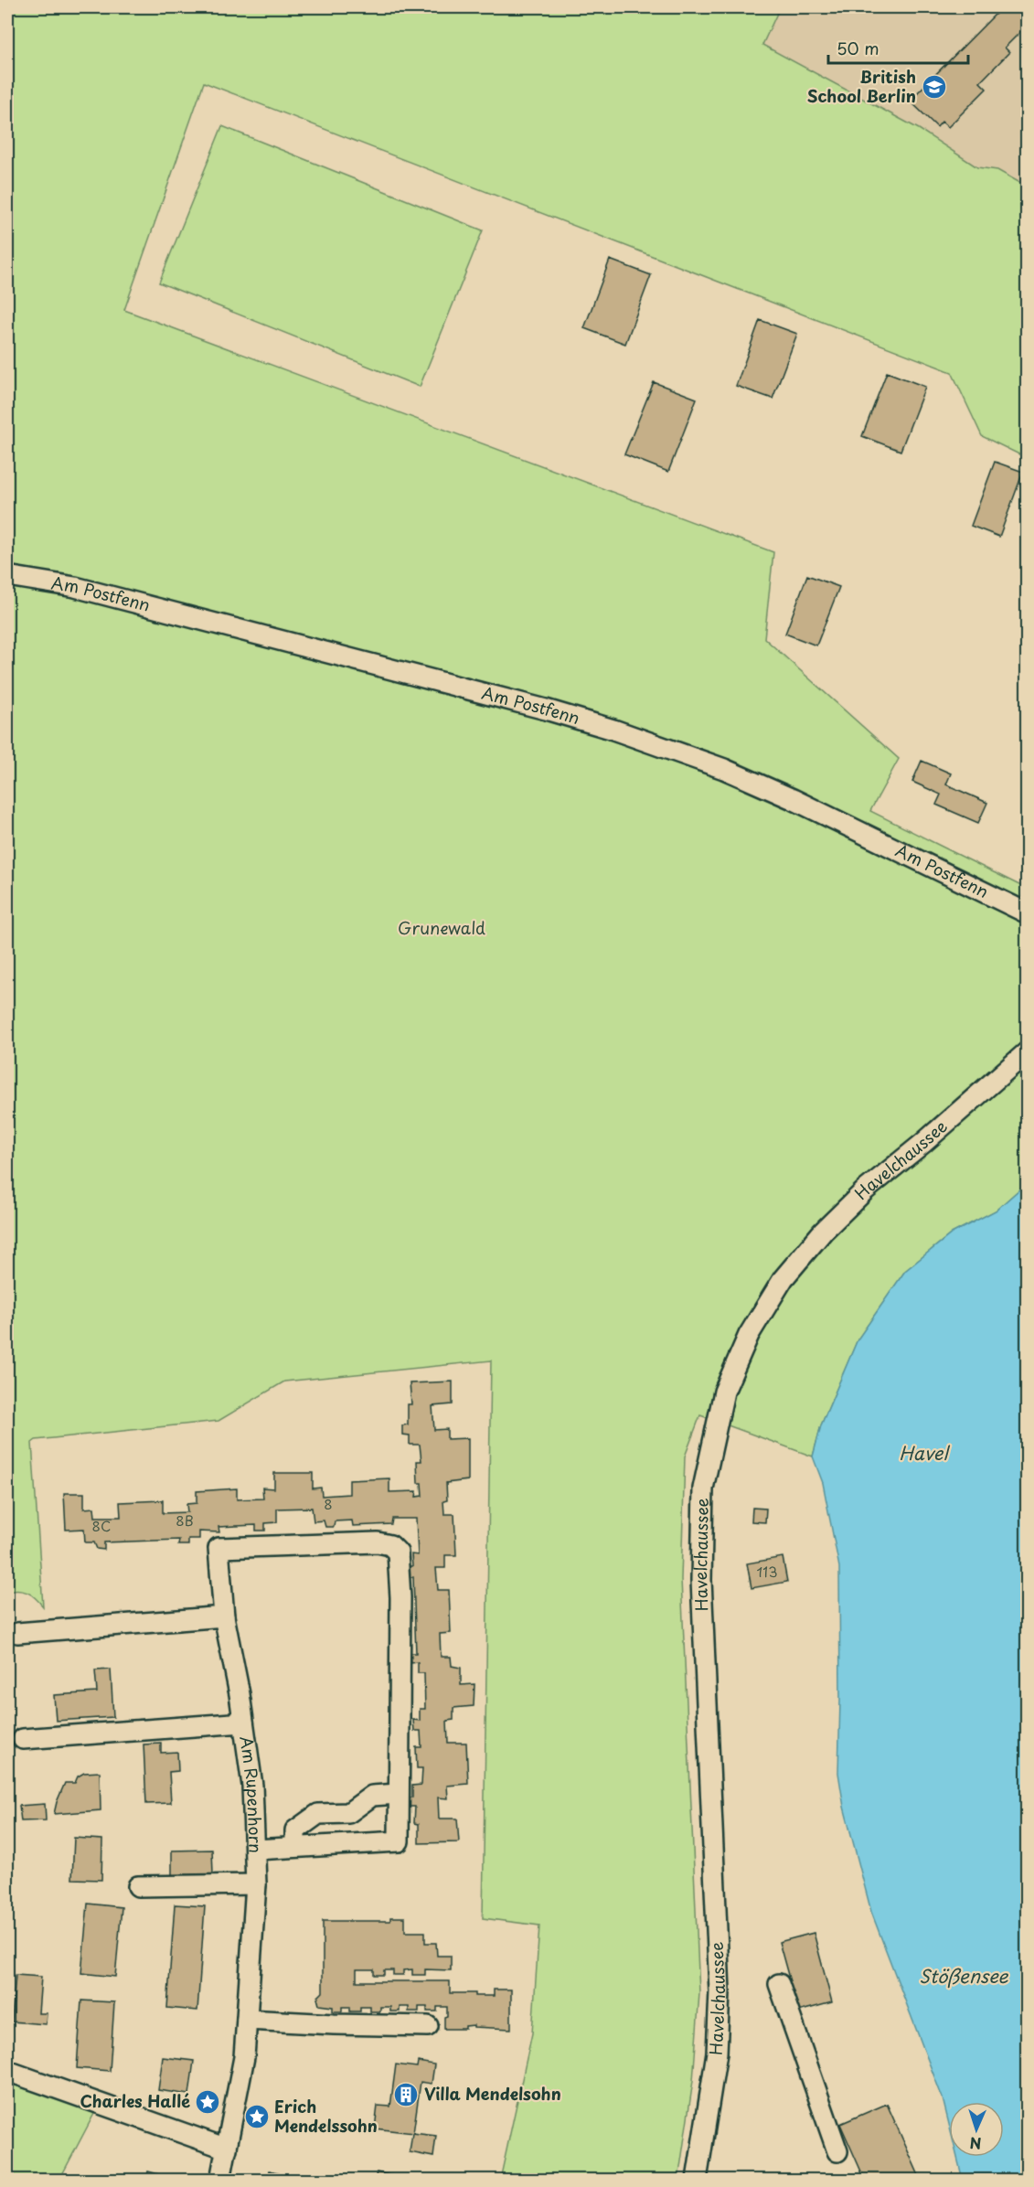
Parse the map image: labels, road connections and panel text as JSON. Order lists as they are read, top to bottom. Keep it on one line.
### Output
{"streets":{"street":["Am Postfenn","Havelchaussee","Am Rupenhorn"]},"water":["Havel","Stößensee"],"parks":["Grunewald"],"places":{"school or university":["British School Berlin"],"building":["Villa Mendelsohn"],"place":["Charles Hallé","Erich Mendelssohn"]},"house_numbers":["8","8B","8C","113"],"scale_bar":"50 m","north":"bottom"}
